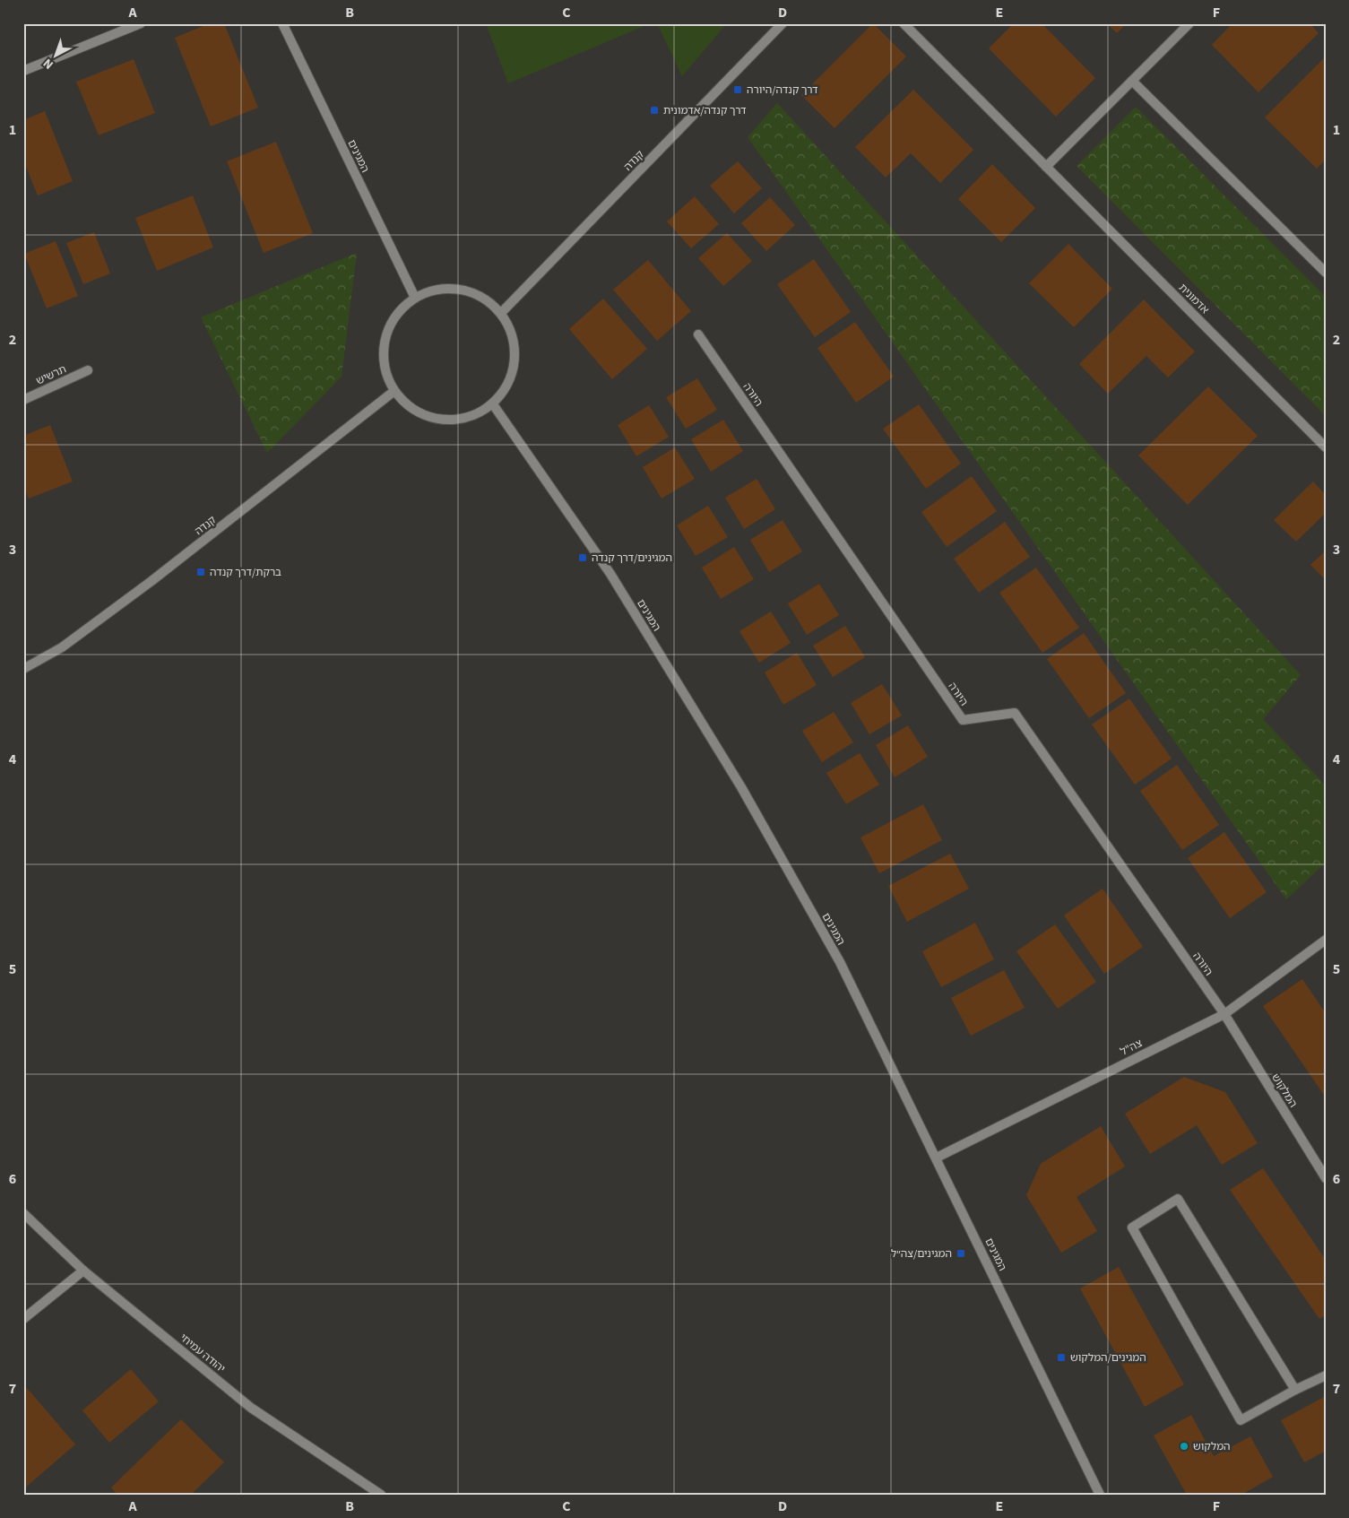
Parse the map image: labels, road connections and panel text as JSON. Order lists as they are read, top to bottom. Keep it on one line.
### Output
{"streets":{"street":["המגינים","קנדה","אדמונית","תרשיש","היורה","צה\"ל","המלקוש","יהודה עמיחי"]},"crossings":[["המגינים","קנדה"],["המגינים","צה\"ל"],["היורה","צה\"ל"],["היורה","המלקוש"],["צה\"ל","המלקוש"]],"places":{"transit":["דרך קנדה/היורה","דרך קנדה/אדמונית","המגינים/דרך קנדה","ברקת/דרך קנדה","המגינים/צה״ל","המגינים/המלקוש"],"other":["המלקוש"]},"north":"bottom left","grid":{"columns":["A","B","C","D","E","F"],"rows":["1","2","3","4","5","6","7"]}}
